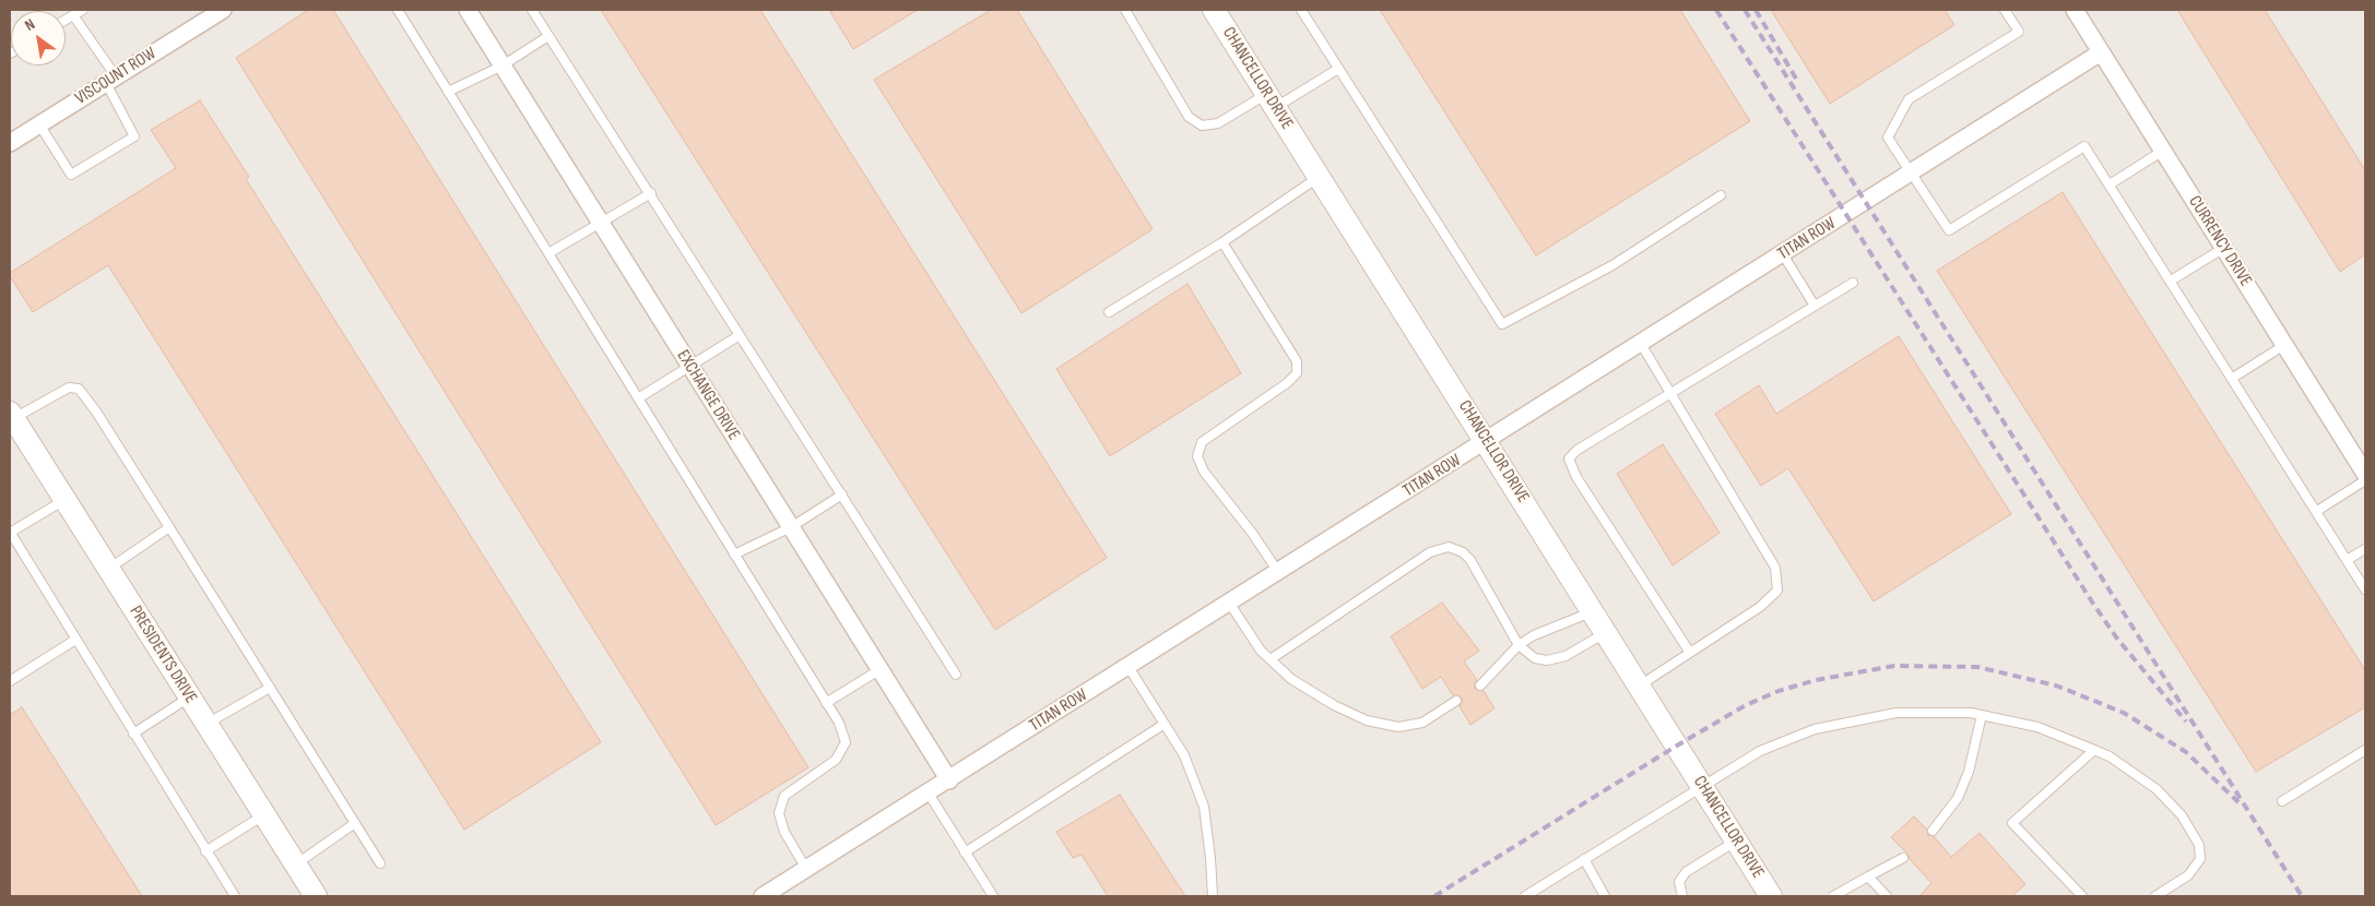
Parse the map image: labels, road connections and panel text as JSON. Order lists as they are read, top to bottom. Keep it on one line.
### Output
{"streets":{"street":["VISCOUNT ROW","CHANCELLOR DRIVE","TITAN ROW","CURRENCY DRIVE","EXCHANGE DRIVE","PRESIDENTS DRIVE"]},"crossings":[["CHANCELLOR DRIVE","TITAN ROW"],["TITAN ROW","CURRENCY DRIVE"],["TITAN ROW","EXCHANGE DRIVE"]],"north":"top left"}
